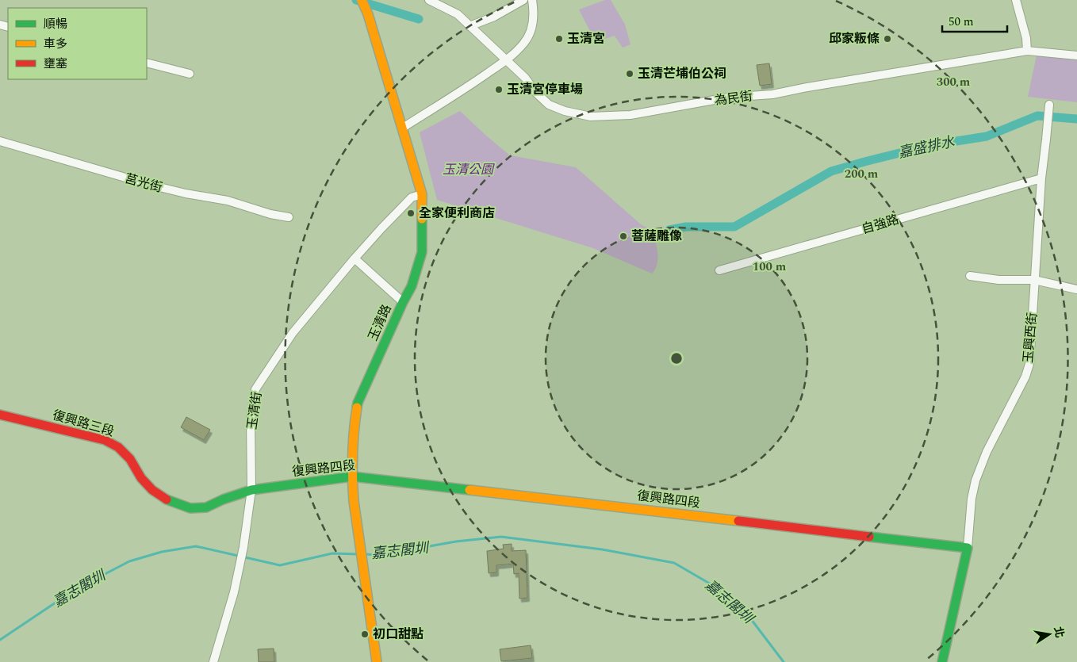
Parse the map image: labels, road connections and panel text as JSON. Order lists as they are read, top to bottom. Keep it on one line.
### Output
{"streets":{"street":["為民街","莒光街","自強路","玉清路","玉興西街","玉清街","復興路三段","復興路四段"]},"crossings":[["自強路","玉興西街"],["玉清路","玉清街"],["玉清路","復興路四段"],["玉興西街","復興路四段"],["玉清街","復興路三段"],["玉清街","復興路四段"],["復興路三段","復興路四段"]],"water":["嘉盛排水","嘉志閣圳"],"parks":["玉清公園"],"places":["玉清宮","邱家粄條","玉清芒埔伯公祠","玉清宮停車場","全家便利商店","菩薩雕像","初口甜點"],"legend":["順暢","車多","壅塞"],"scale_bar":"50 m","north":"right","rings":["300 m","200 m","100 m"]}
